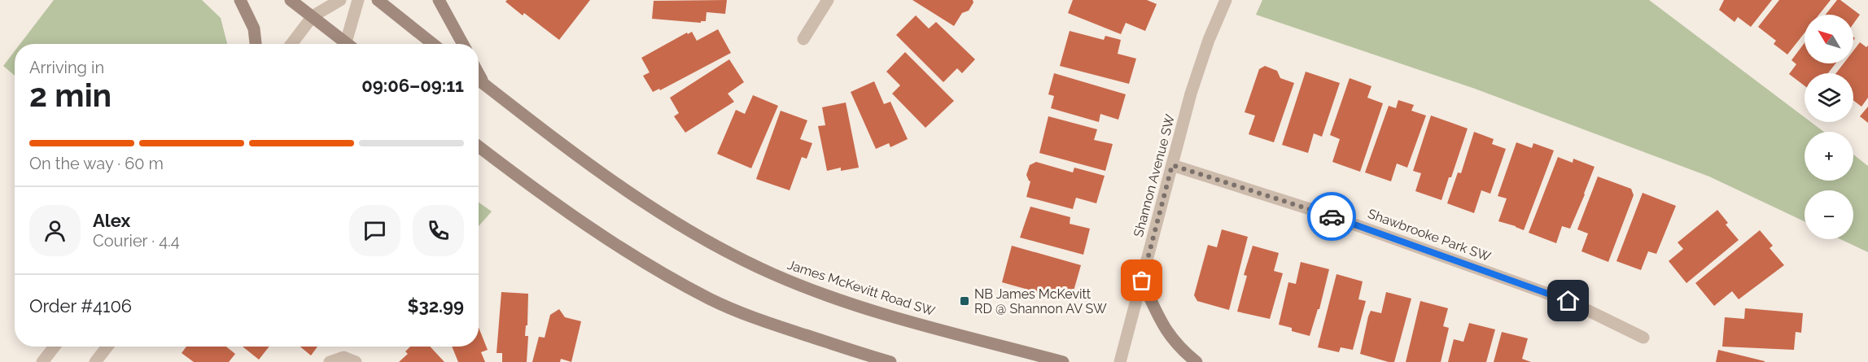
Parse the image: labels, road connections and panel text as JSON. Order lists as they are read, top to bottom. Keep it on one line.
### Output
{"streets":{"main road":["James McKevitt Road SW"],"street":["Shannon Avenue SW","Shawbrooke Park SW"]},"crossings":[["Shannon Avenue SW","Shawbrooke Park SW"]],"places":{"transit":["NB James McKevitt RD @ Shannon AV SW"]},"north":"top left","page":{"map_buttons":["+","−"],"heading":["2 min","Arriving in","09:06–09:11"],"panel":["Alex","Courier · 4.4","Order #4106","$32.99"],"bar":"On the way · 60 m"}}
